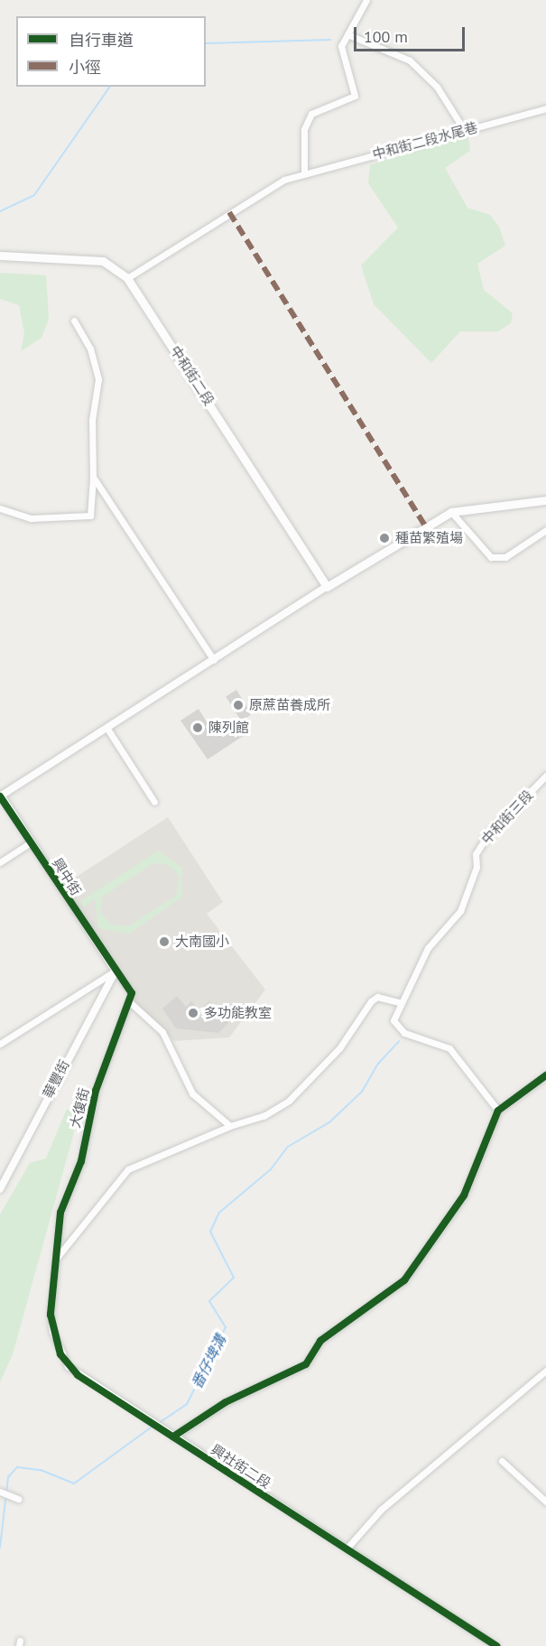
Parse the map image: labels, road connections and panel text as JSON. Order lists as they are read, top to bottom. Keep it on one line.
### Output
{"streets":{"main road":["中和街二段"],"street":["中和街二段水尾巷","中和街三段","興中街","華豐街","大復街","興社街二段"]},"crossings":[["中和街二段水尾巷","中和街二段"],["中和街二段","興中街"],["興中街","華豐街"],["大復街","興社街二段"]],"water":["番仔埤溝"],"places":["種苗繁殖場","原蔗苗養成所","陳列館","大南國小","多功能教室"],"legend":["自行車道","小徑"],"scale_bar":"100 m"}
